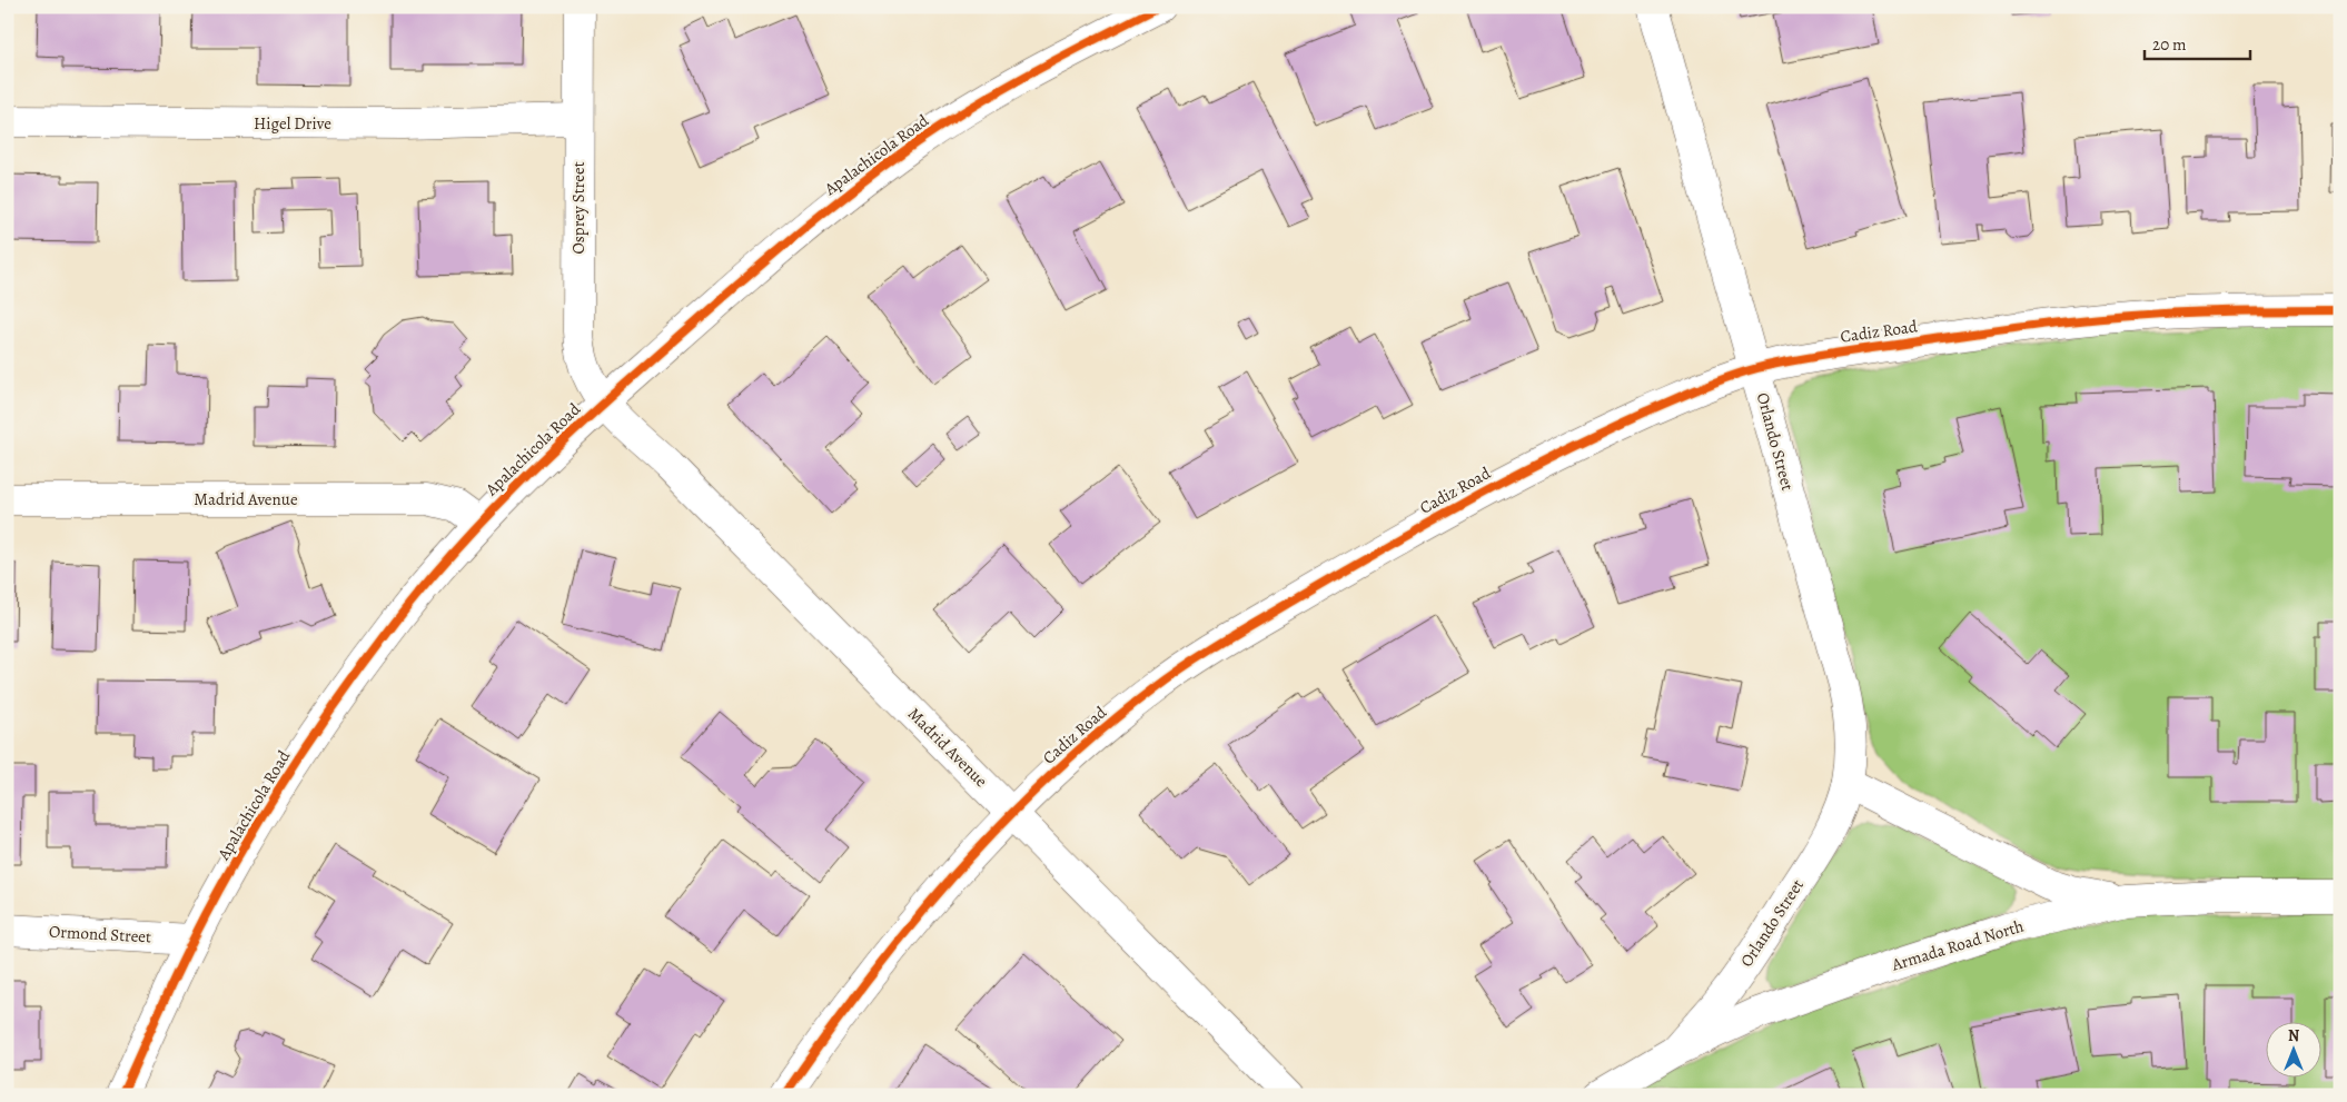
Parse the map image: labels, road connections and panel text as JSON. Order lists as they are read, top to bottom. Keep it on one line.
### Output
{"streets":{"street":["Higel Drive","Apalachicola Road","Osprey Street","Cadiz Road","Orlando Street","Madrid Avenue","Ormond Street","Armada Road North"]},"crossings":[["Higel Drive","Osprey Street"],["Apalachicola Road","Osprey Street"],["Apalachicola Road","Madrid Avenue"],["Apalachicola Road","Ormond Street"],["Osprey Street","Madrid Avenue"],["Cadiz Road","Orlando Street"],["Cadiz Road","Madrid Avenue"],["Orlando Street","Armada Road North"]],"scale_bar":"20 m","north":"top"}
